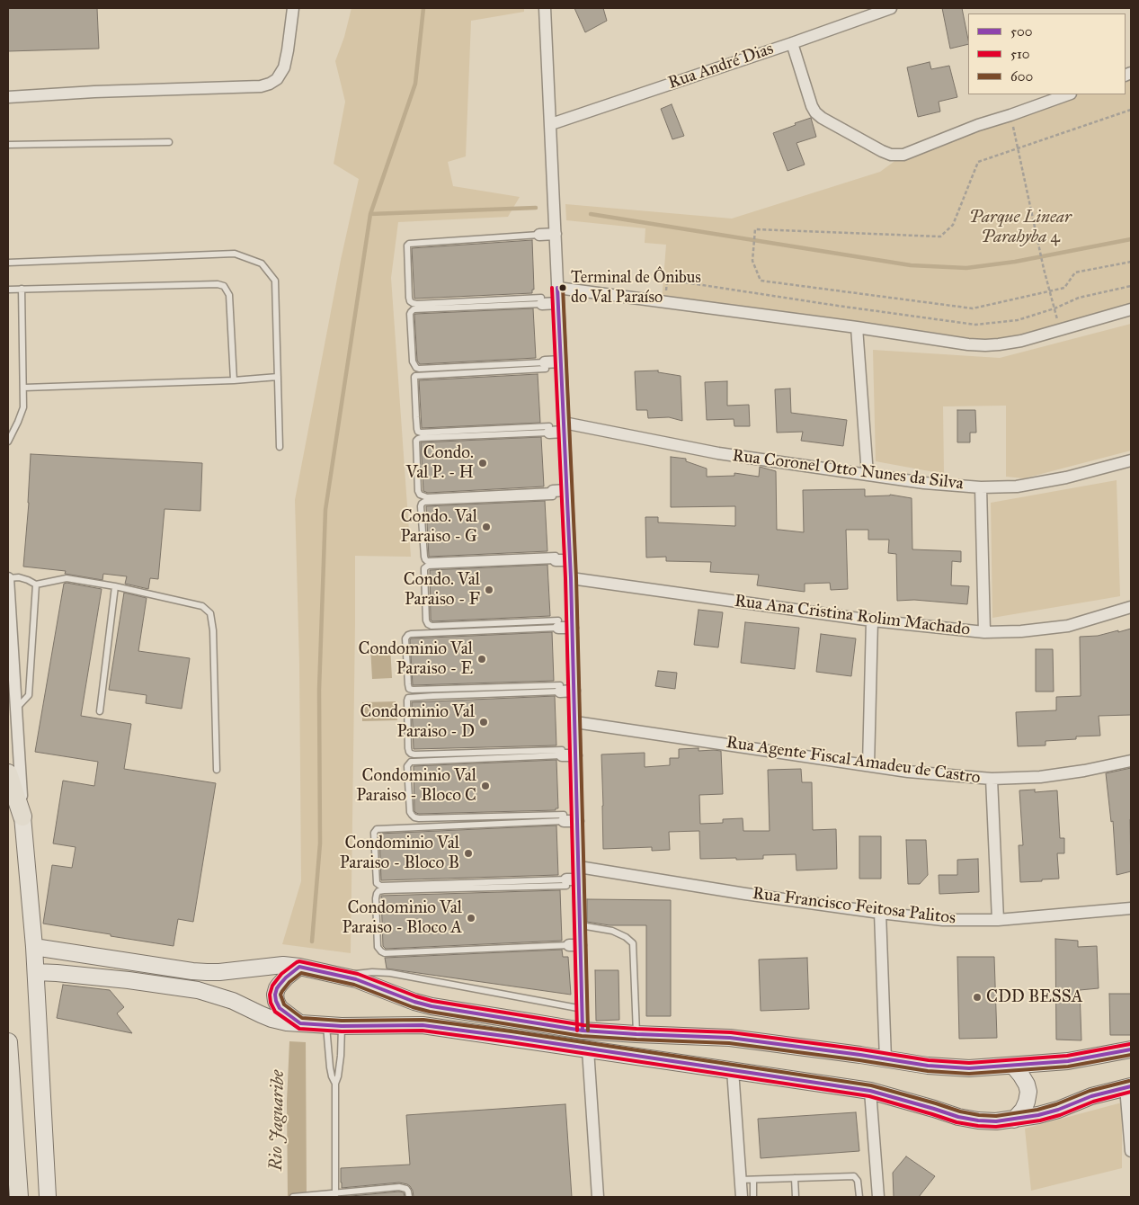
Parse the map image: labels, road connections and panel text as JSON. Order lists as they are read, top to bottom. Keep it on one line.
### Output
{"streets":{"street":["Rua André Dias","Rua Coronel Otto Nunes da Silva","Rua Ana Cristina Rolim Machado","Rua Agente Fiscal Amadeu de Castro","Rua Francisco Feitosa Palitos"]},"water":["Rio Jaguaribe"],"parks":["Parque Linear Parahyba 4"],"places":["Terminal de Ônibus do Val Paraíso","Condo. Val P. - H","Condo. Val Paraiso - G","Condo. Val Paraiso - F","Condominio Val Paraiso - E","Condominio Val Paraiso - D","Condominio Val Paraiso - Bloco C","Condominio Val Paraiso - Bloco B","Condominio Val Paraiso - Bloco A","CDD BESSA"],"lines":["transit line 500","transit line 510","transit line 600"],"legend":["500","510","600"]}
